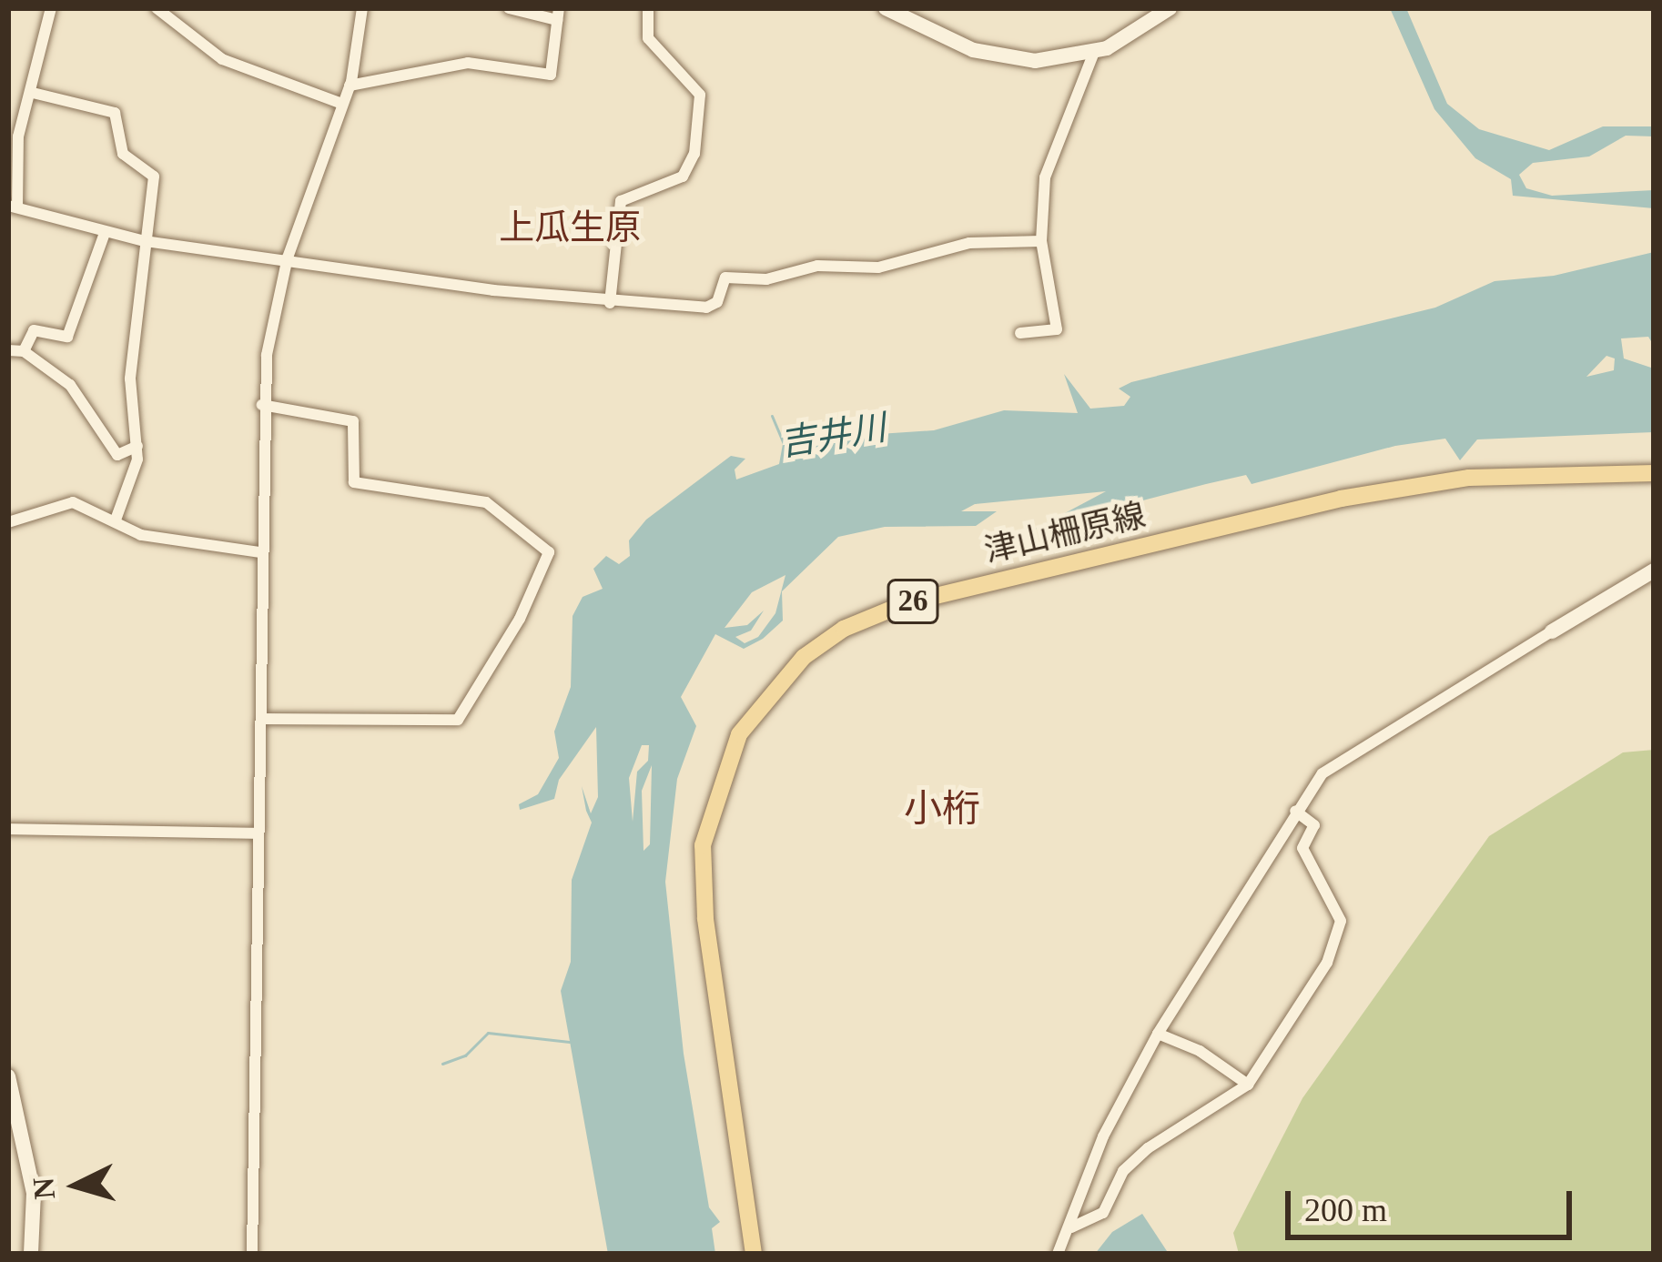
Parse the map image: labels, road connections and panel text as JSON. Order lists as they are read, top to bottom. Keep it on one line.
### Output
{"streets":{"main road":["津山柵原線","26"]},"districts":["上瓜生原","小桁"],"water":["吉井川"],"scale_bar":"200 m","north":"left"}
